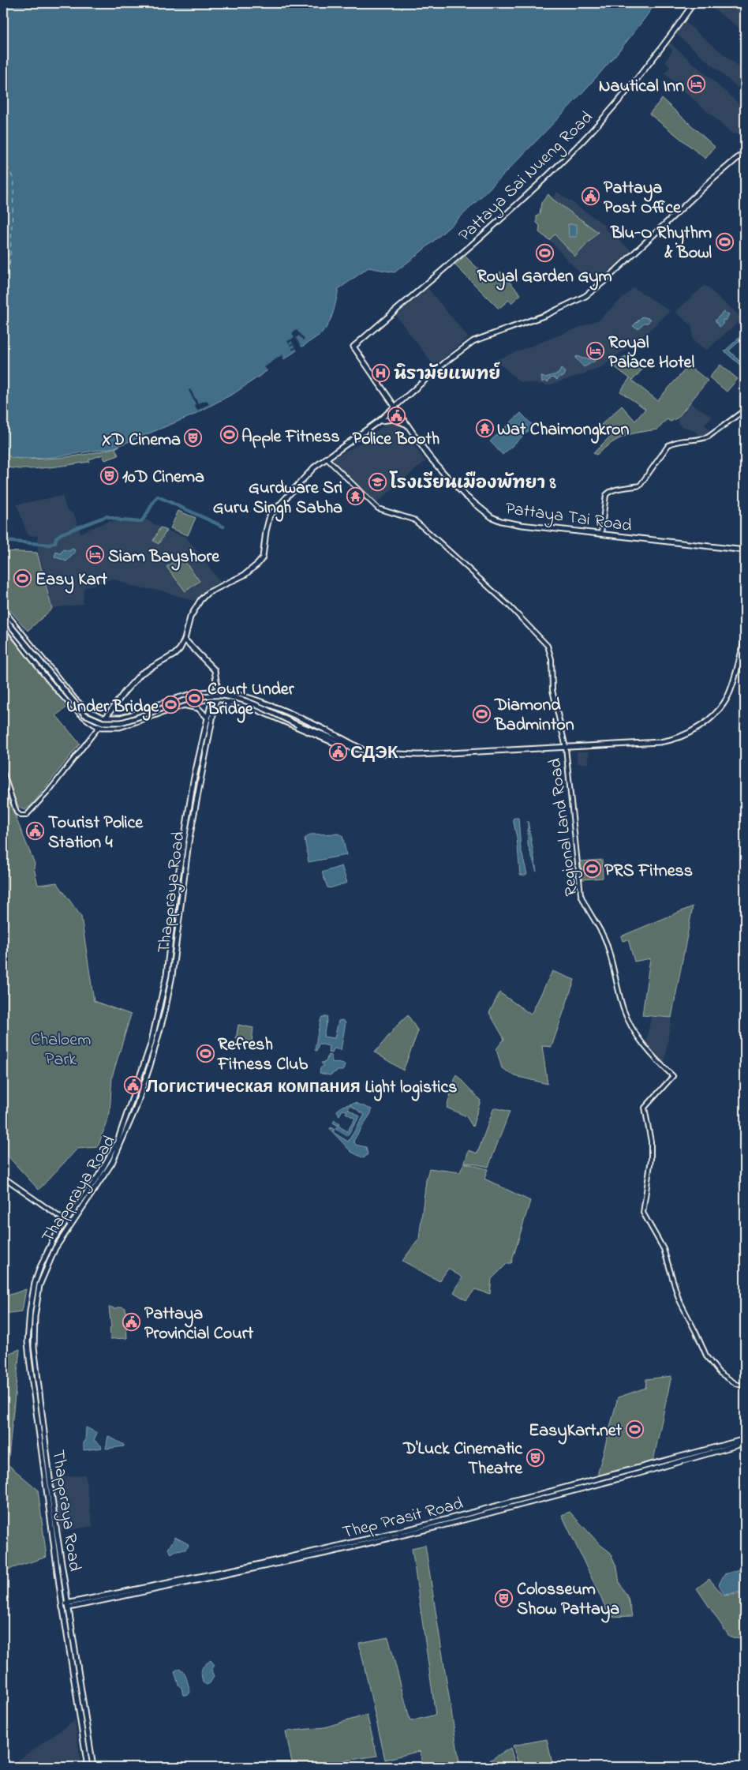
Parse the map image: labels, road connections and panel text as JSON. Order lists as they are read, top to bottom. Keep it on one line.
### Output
{"streets":{"main road":["Pattaya Sai Nueng Road","Pattaya Tai Road","Thappraya Road","Thep Prasit Road"],"street":["Regional Land Road"]},"crossings":[["Pattaya Sai Nueng Road","Pattaya Tai Road"],["Thappraya Road","Thep Prasit Road"]],"parks":["Chaloem Park"],"places":{"hotel":["Nautical Inn","Royal Palace Hotel","Siam Bayshore"],"public building":["Pattaya Post Office","Police Booth","СДЭК","Tourist Police Station 4","Логистическая компания Light logistics","Pattaya Provincial Court"],"sports":["Blu-O Rhythm & Bowl","Royal Garden Gym","Apple Fitness","Easy Kart","Court Under Bridge","Under Bridge","Diamond Badminton","PRS Fitness","Refresh Fitness Club","EasyKart.net"],"hospital":["นิรามัยแพทย์"],"temple":["Wat Chaimongkron","Gurdware Sri Guru Singh Sabha"],"theatre":["XD Cinema","10D Cinema","D'Luck Cinematic Theatre","Colosseum Show Pattaya"],"school or university":["โรงเรียนเมืองพัทยา 8"]}}
